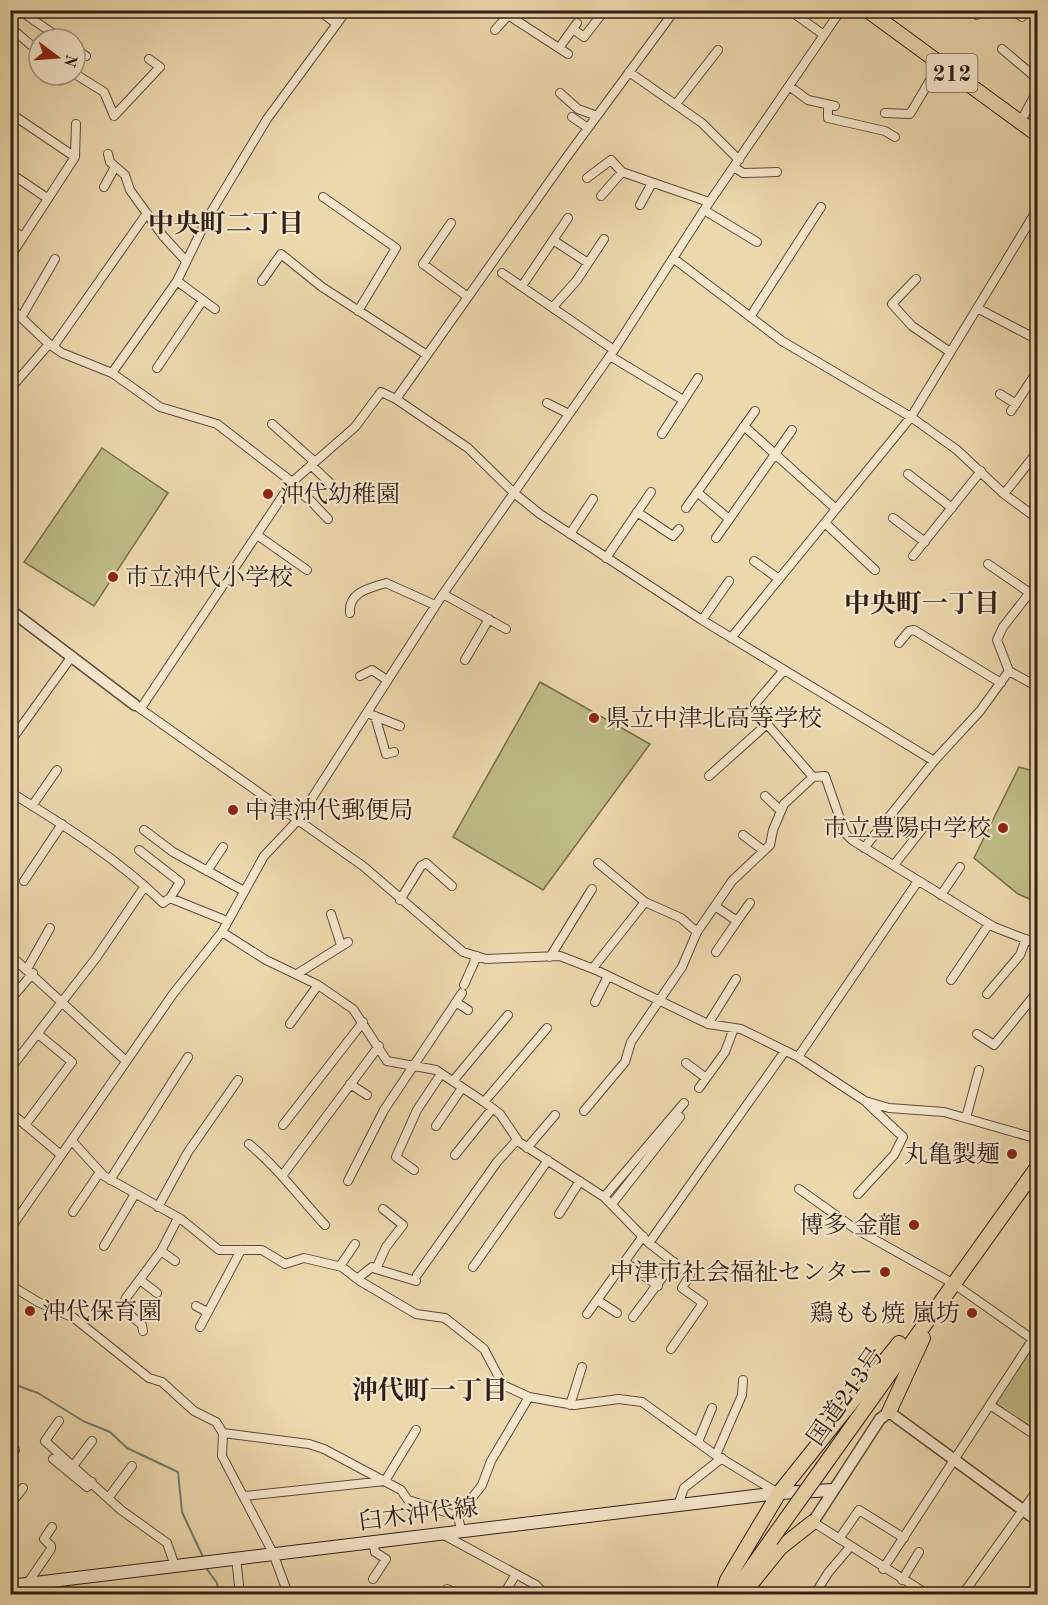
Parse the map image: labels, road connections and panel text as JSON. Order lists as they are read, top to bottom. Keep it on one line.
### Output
{"streets":{"highway":["212","国道213号"],"main road":["臼木沖代線"]},"districts":["中央町二丁目","中央町一丁目","沖代町一丁目"],"places":["沖代幼稚園","市立沖代小学校","県立中津北高等学校","中津沖代郵便局","市立豊陽中学校","丸亀製麺","博多 金龍","中津市社会福祉センター","沖代保育園","鶏もも焼 嵐坊"],"north":"right"}
